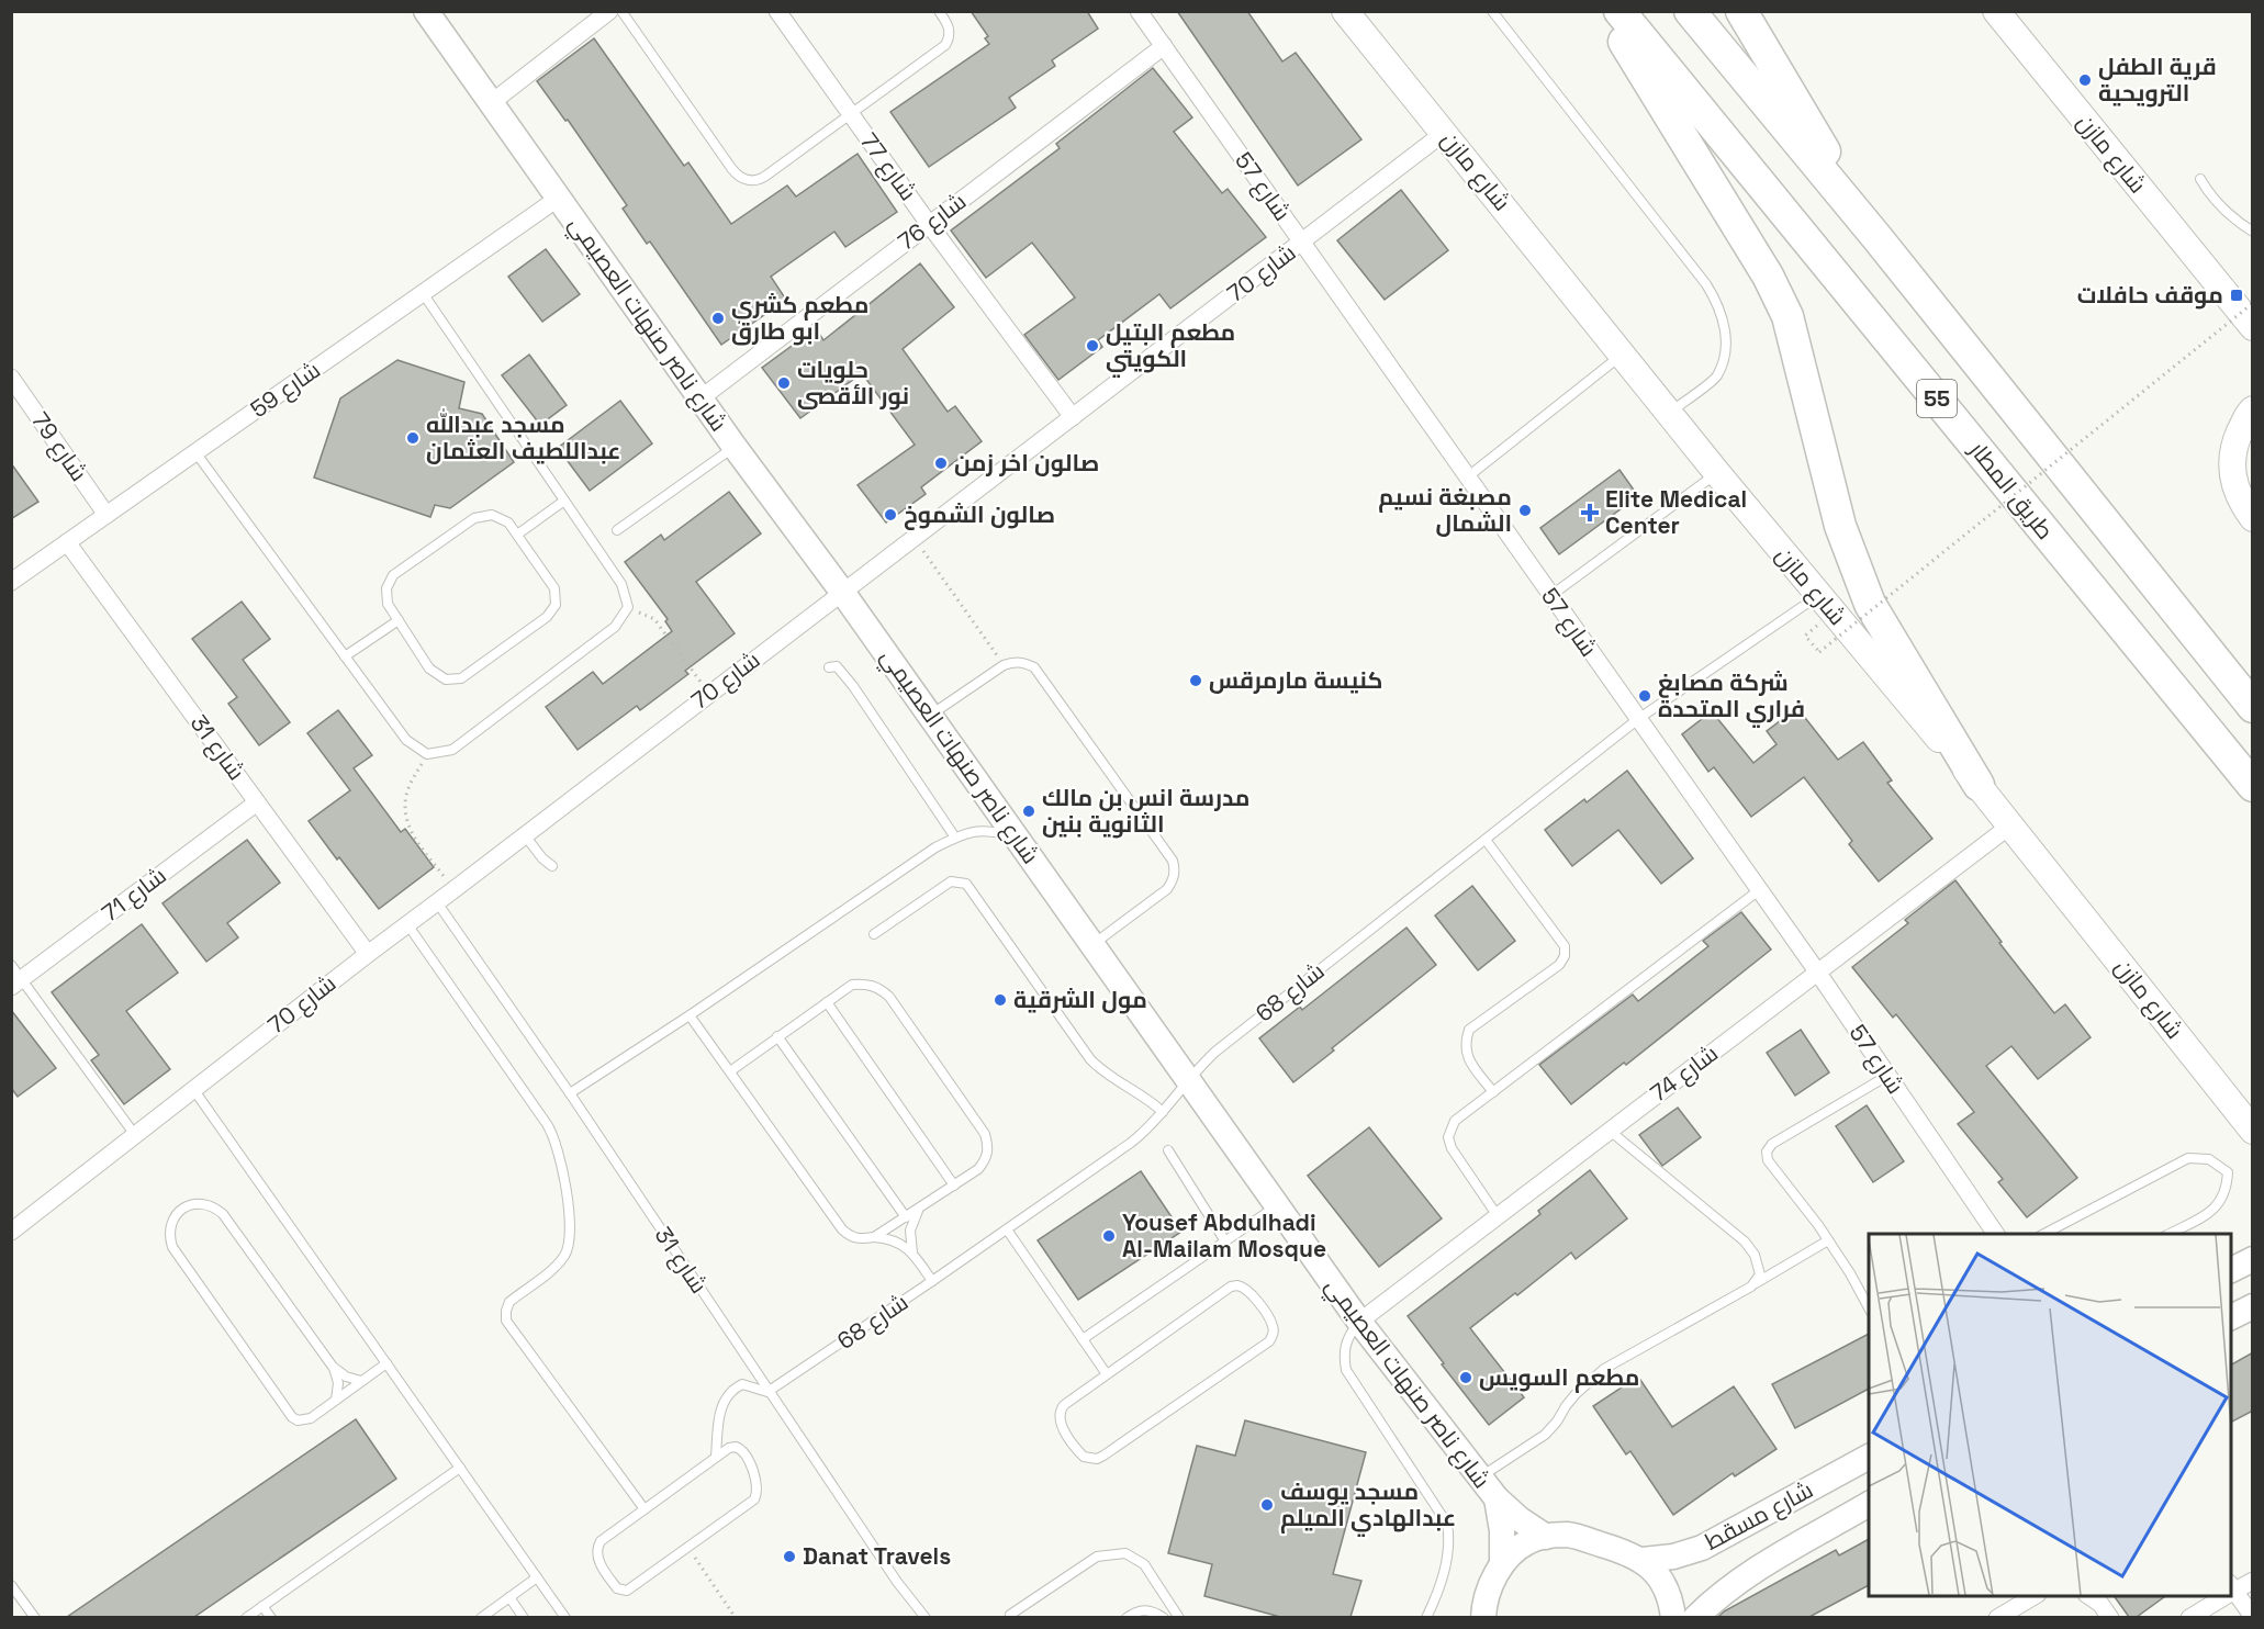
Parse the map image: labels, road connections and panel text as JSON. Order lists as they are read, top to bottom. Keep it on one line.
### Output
{"streets":{"highway":["55","طريق المطار"],"main road":["شارع مازن"],"street":["شارع 77","شارع 57","شارع 76","شارع 70","شارع ناصر صنهات العصيمي","شارع 59","شارع 79","شارع 31","شارع 71","شارع 74","شارع مسقط"],"lane":["شارع 68"]},"crossings":[["شارع مازن","شارع 70"],["شارع مازن","شارع 68"],["شارع مازن","شارع 74"],["شارع 77","شارع 76"],["شارع 77","شارع 70"],["شارع 57","شارع 76"],["شارع 57","شارع 70"],["شارع 57","شارع 68"],["شارع 57","شارع 74"],["شارع 76","شارع ناصر صنهات العصيمي"],["شارع 70","شارع ناصر صنهات العصيمي"],["شارع 70","شارع 31"],["شارع ناصر صنهات العصيمي","شارع 59"],["شارع ناصر صنهات العصيمي","شارع 68"],["شارع ناصر صنهات العصيمي","شارع 74"],["شارع 59","شارع 79"],["شارع 59","شارع 31"],["شارع 31","شارع 71"],["شارع 31","شارع 68"]],"places":{"other":["قرية الطفل الترويحية","مطعم كشري ابو طارق","مطعم البتيل الكويتي","حلويات نور الأقصى","مسجد عبدالله عبداللطيف العثمان","صالون اخر زمن","مصبغة نسيم الشمال","صالون الشموخ","كنيسة مارمرقس","شركة مصابغ فراري المتحدة","مدرسة انس بن مالك الثانوية بنين","مول الشرقية","Yousef Abdulhadi Al-Mailam Mosque","مطعم السويس","مسجد يوسف عبدالهادي الميلم","Danat Travels"],"transit":["موقف حافلات"],"health":["Elite Medical Center"]}}
